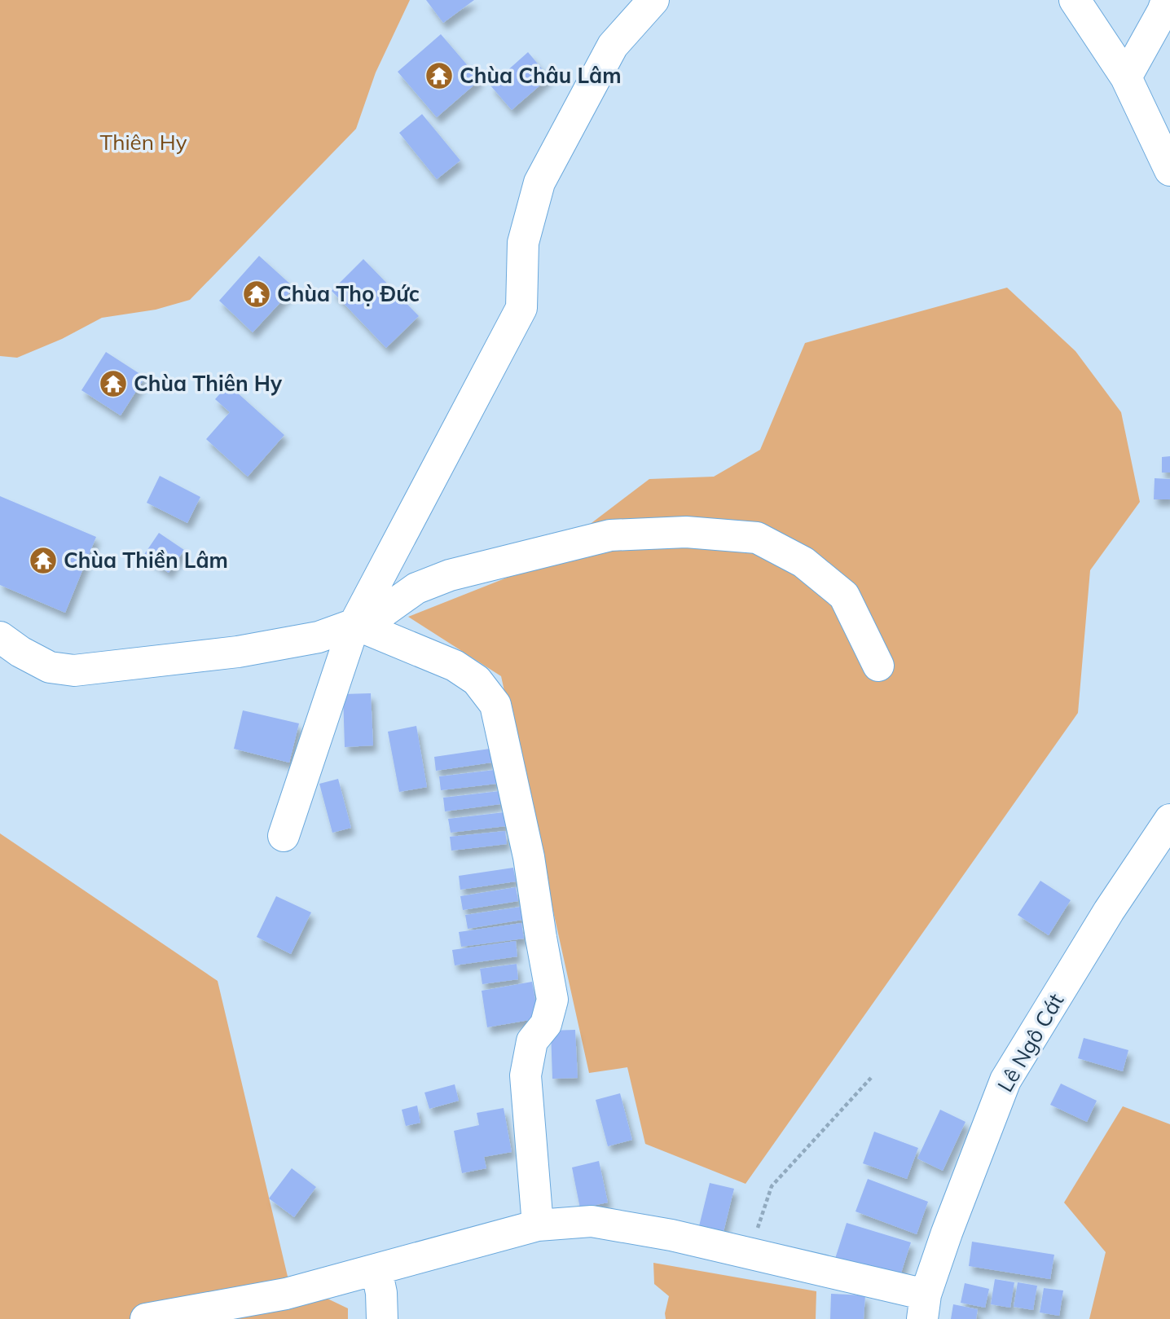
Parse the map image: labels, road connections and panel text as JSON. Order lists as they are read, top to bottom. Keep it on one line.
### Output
{"streets":{"street":["Lê Ngô Cát"]},"parks":["Thiên Hy"],"places":{"temple":["Chùa Châu Lâm","Chùa Thọ Đức","Chùa Thiên Hy","Chùa Thiền Lâm"]}}
